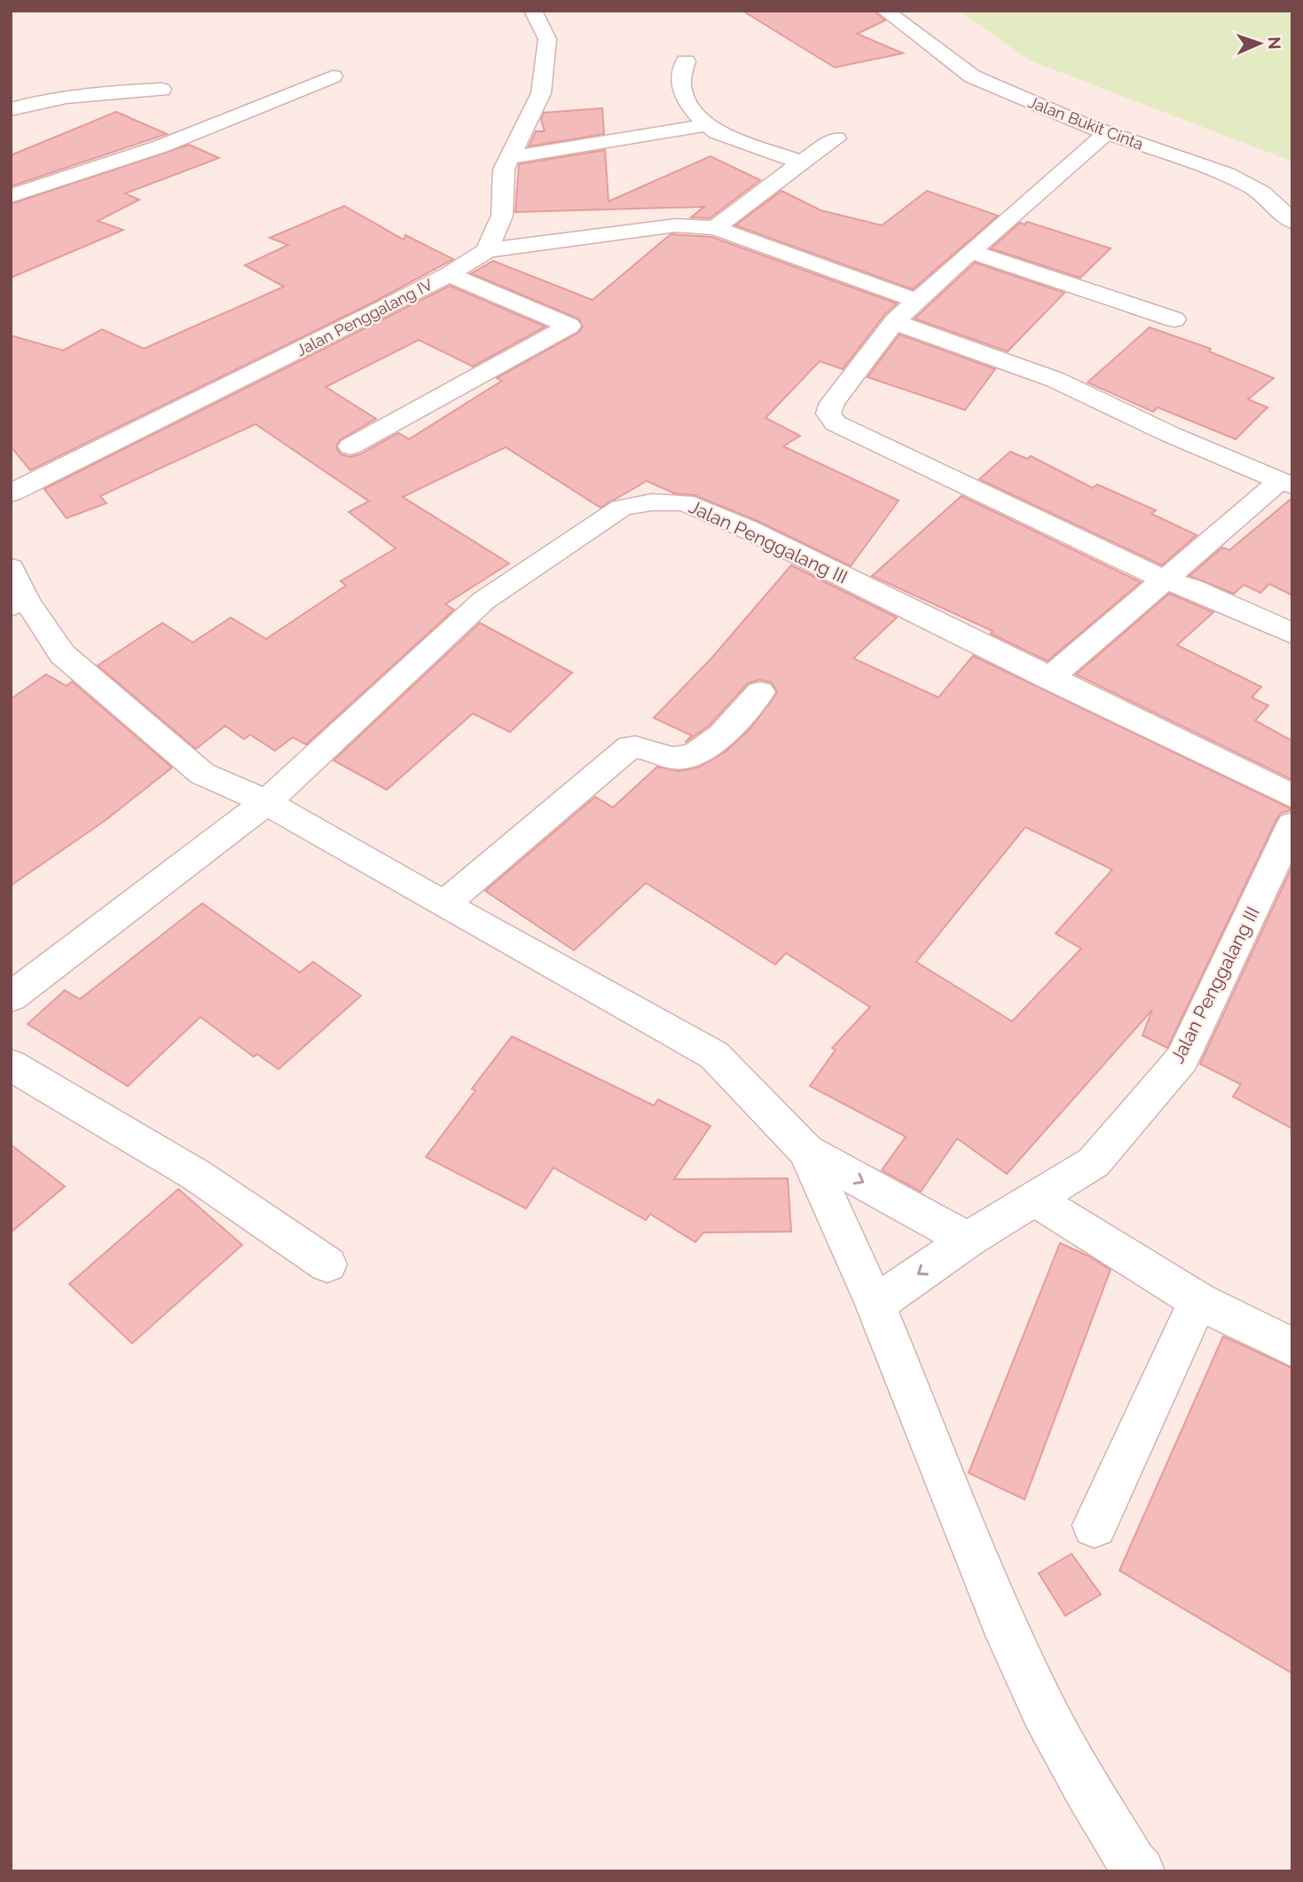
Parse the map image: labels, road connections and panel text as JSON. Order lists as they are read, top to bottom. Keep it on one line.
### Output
{"streets":{"street":["Jalan Bukit Cinta","Jalan Penggalang IV","Jalan Penggalang III"]},"north":"right"}
